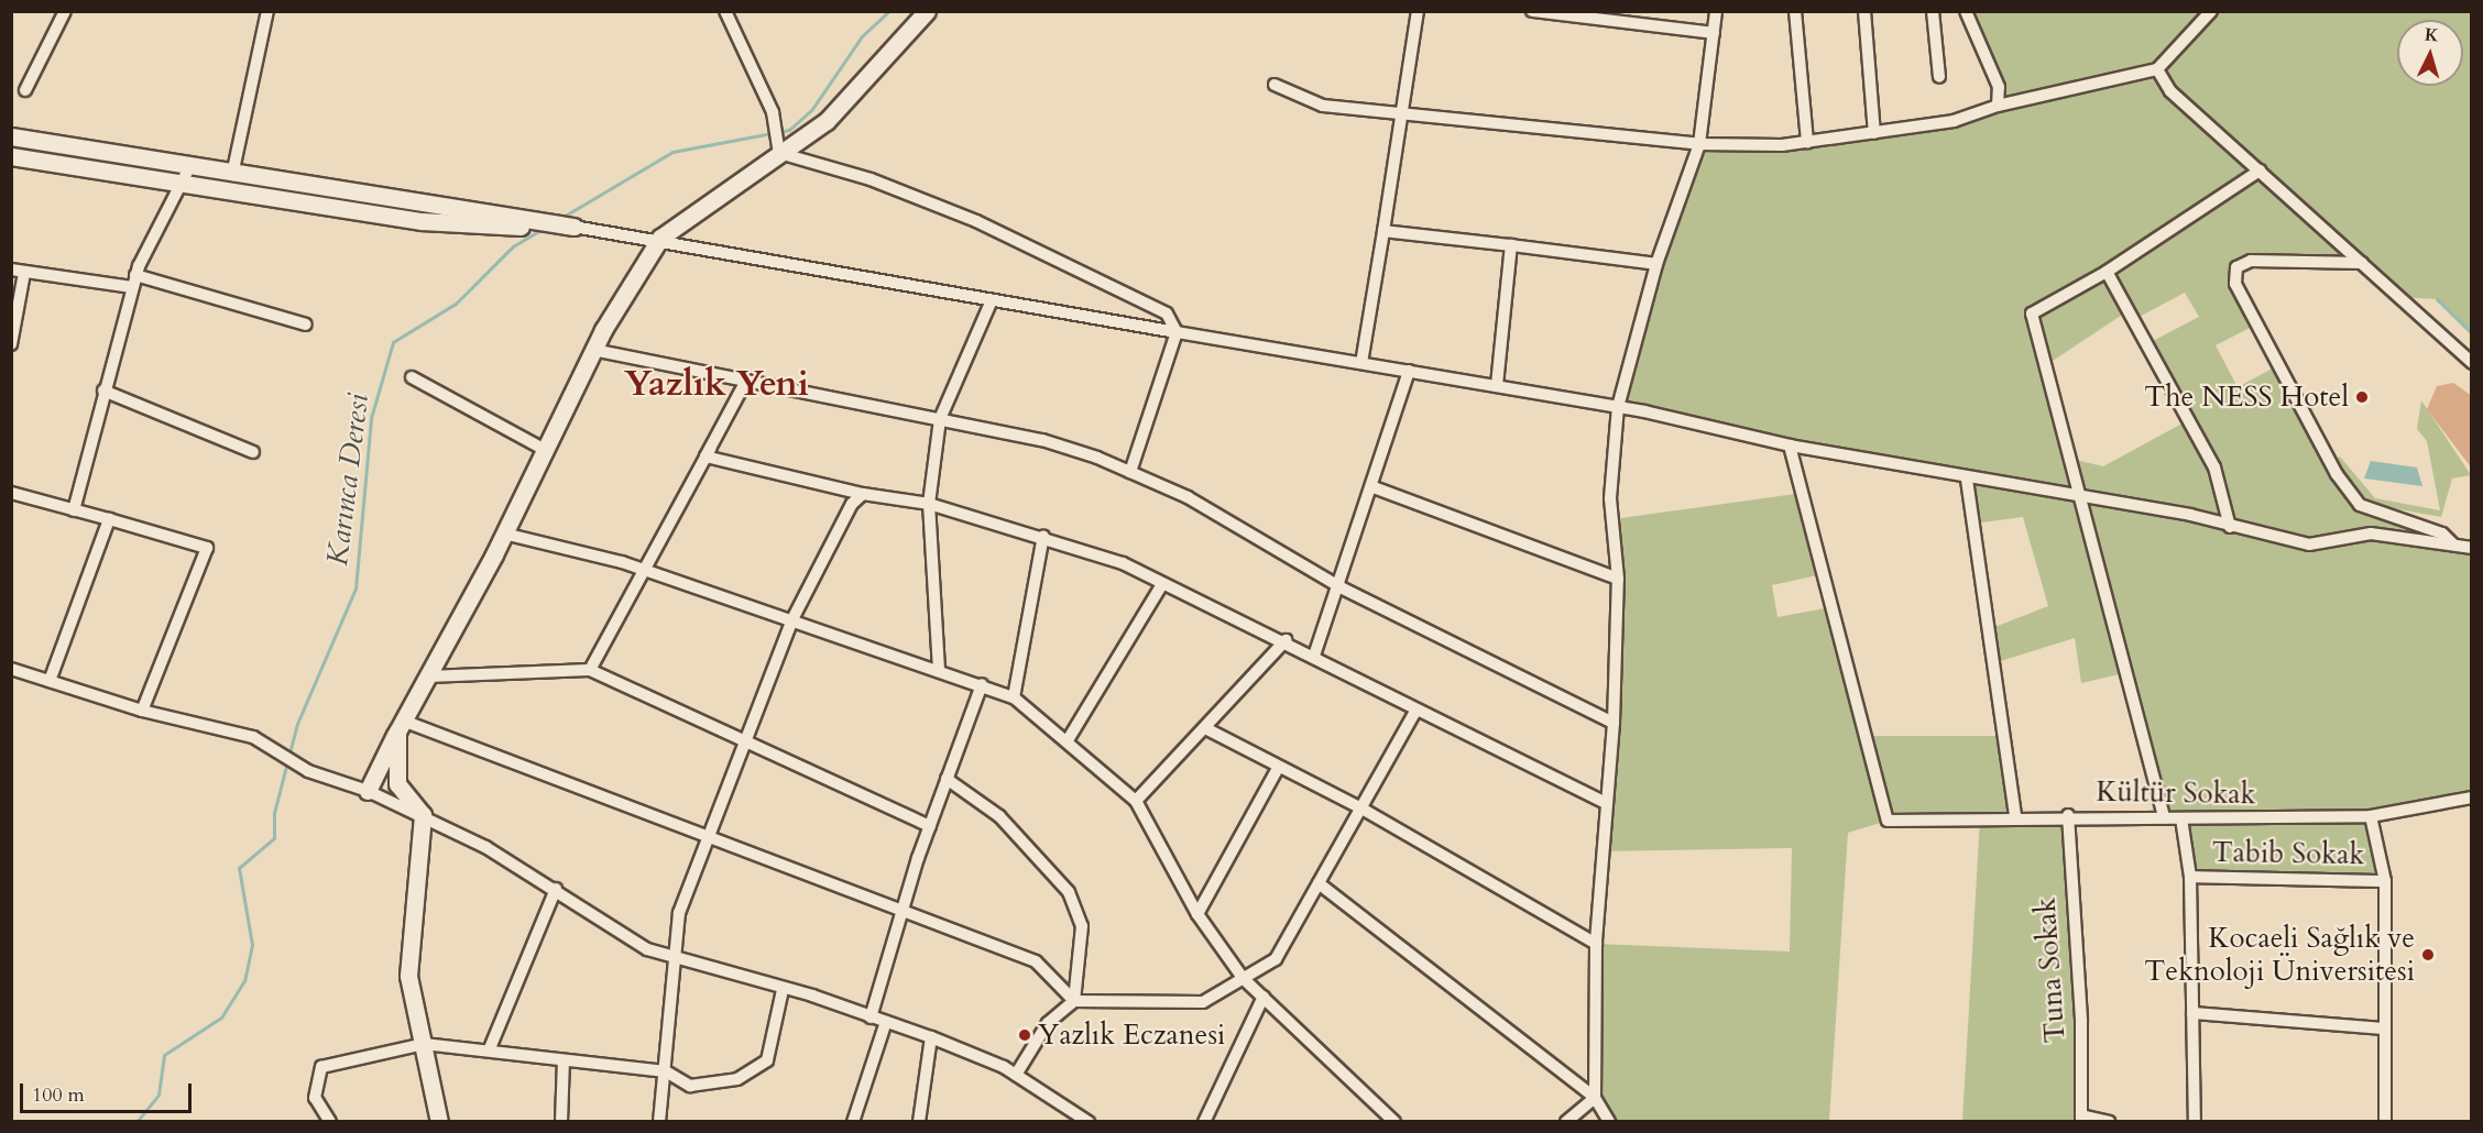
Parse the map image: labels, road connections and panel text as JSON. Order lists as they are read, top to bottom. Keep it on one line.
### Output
{"streets":{"street":["Kültür Sokak","Tabib Sokak","Tuna Sokak"]},"crossings":[["Kültür Sokak","Tuna Sokak"]],"districts":["Yazlık Yeni"],"water":["Karınca Deresi"],"places":["The NESS Hotel","Kocaeli Sağlık ve Teknoloji Üniversitesi","Yazlık Eczanesi"],"scale_bar":"100 m","north":"top"}
